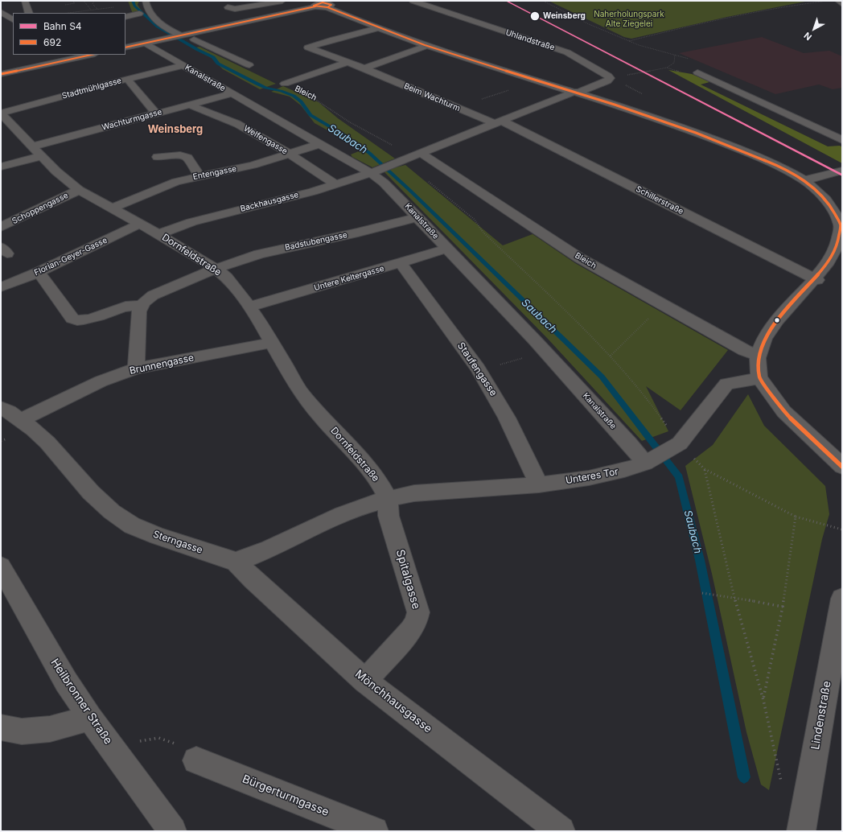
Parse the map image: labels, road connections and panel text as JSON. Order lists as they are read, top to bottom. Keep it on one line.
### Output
{"streets":{"street":["Uhlandstraße","Kanalstraße","Stadtmühlgasse","Bleich","Beim Wachturm","Wachturmgasse","Welfengasse","Entengasse","Schillerstraße","Backhausgasse","Schoppengasse","Badstubengasse","Dornfeldstraße","Florian-Geyer-Gasse","Untere Keltergasse","Brunnengasse","Staufengasse","Unteres Tor","Sterngasse","Spitalgasse","Heilbronner Straße","Mönchhausgasse","Lindenstraße","Bürgerturmgasse"]},"crossings":[["Kanalstraße","Stadtmühlgasse"],["Kanalstraße","Wachturmgasse"],["Kanalstraße","Entengasse"],["Kanalstraße","Backhausgasse"],["Kanalstraße","Badstubengasse"],["Kanalstraße","Untere Keltergasse"],["Kanalstraße","Unteres Tor"],["Stadtmühlgasse","Dornfeldstraße"],["Beim Wachturm","Schillerstraße"],["Wachturmgasse","Welfengasse"],["Wachturmgasse","Dornfeldstraße"],["Welfengasse","Entengasse"],["Welfengasse","Backhausgasse"],["Entengasse","Dornfeldstraße"],["Backhausgasse","Dornfeldstraße"],["Schoppengasse","Dornfeldstraße"],["Badstubengasse","Dornfeldstraße"],["Dornfeldstraße","Florian-Geyer-Gasse"],["Dornfeldstraße","Untere Keltergasse"],["Dornfeldstraße","Brunnengasse"],["Dornfeldstraße","Unteres Tor"],["Dornfeldstraße","Spitalgasse"],["Untere Keltergasse","Staufengasse"],["Brunnengasse","Sterngasse"],["Staufengasse","Unteres Tor"],["Unteres Tor","Spitalgasse"],["Sterngasse","Mönchhausgasse"],["Spitalgasse","Mönchhausgasse"]],"districts":["Weinsberg"],"water":["Saubach"],"parks":["Naherholungspark Alte Ziegelei"],"places":["Weinsberg"],"lines":["rail line S4","transit line 692"],"legend":["Bahn S4","692"],"north":"bottom left"}
